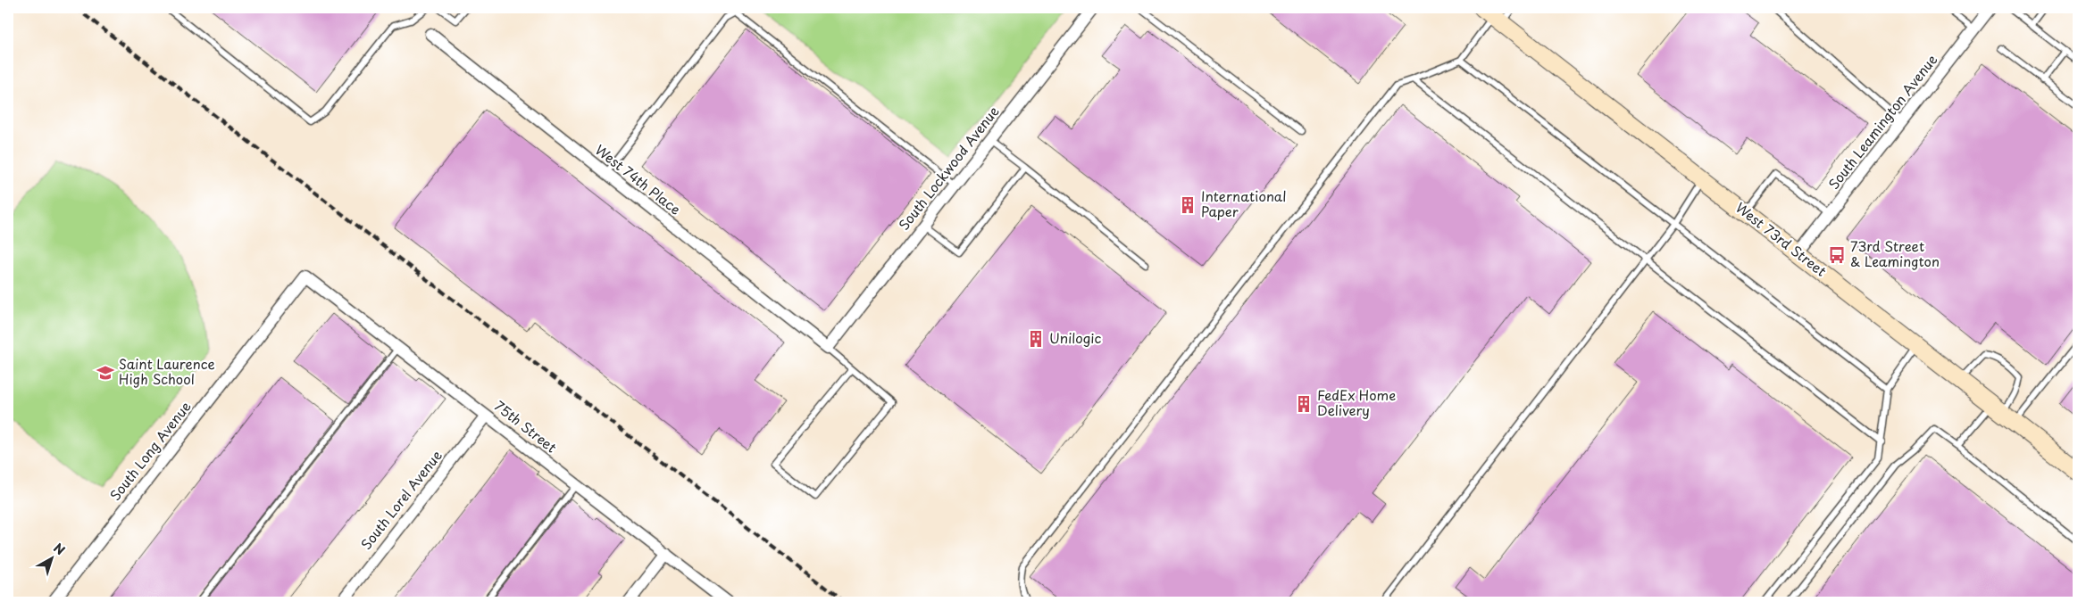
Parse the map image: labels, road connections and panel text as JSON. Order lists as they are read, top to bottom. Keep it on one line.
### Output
{"streets":{"street":["South Leamington Avenue","South Lockwood Avenue","West 74th Place","West 73rd Street","75th Street","South Long Avenue","South Lorel Avenue"]},"crossings":[["South Leamington Avenue","West 73rd Street"],["South Lockwood Avenue","West 74th Place"],["75th Street","South Long Avenue"],["75th Street","South Lorel Avenue"]],"places":{"building":["International Paper","Unilogic","FedEx Home Delivery"],"bus stop":["73rd Street & Leamington"],"school or university":["Saint Laurence High School"]},"north":"top right"}
